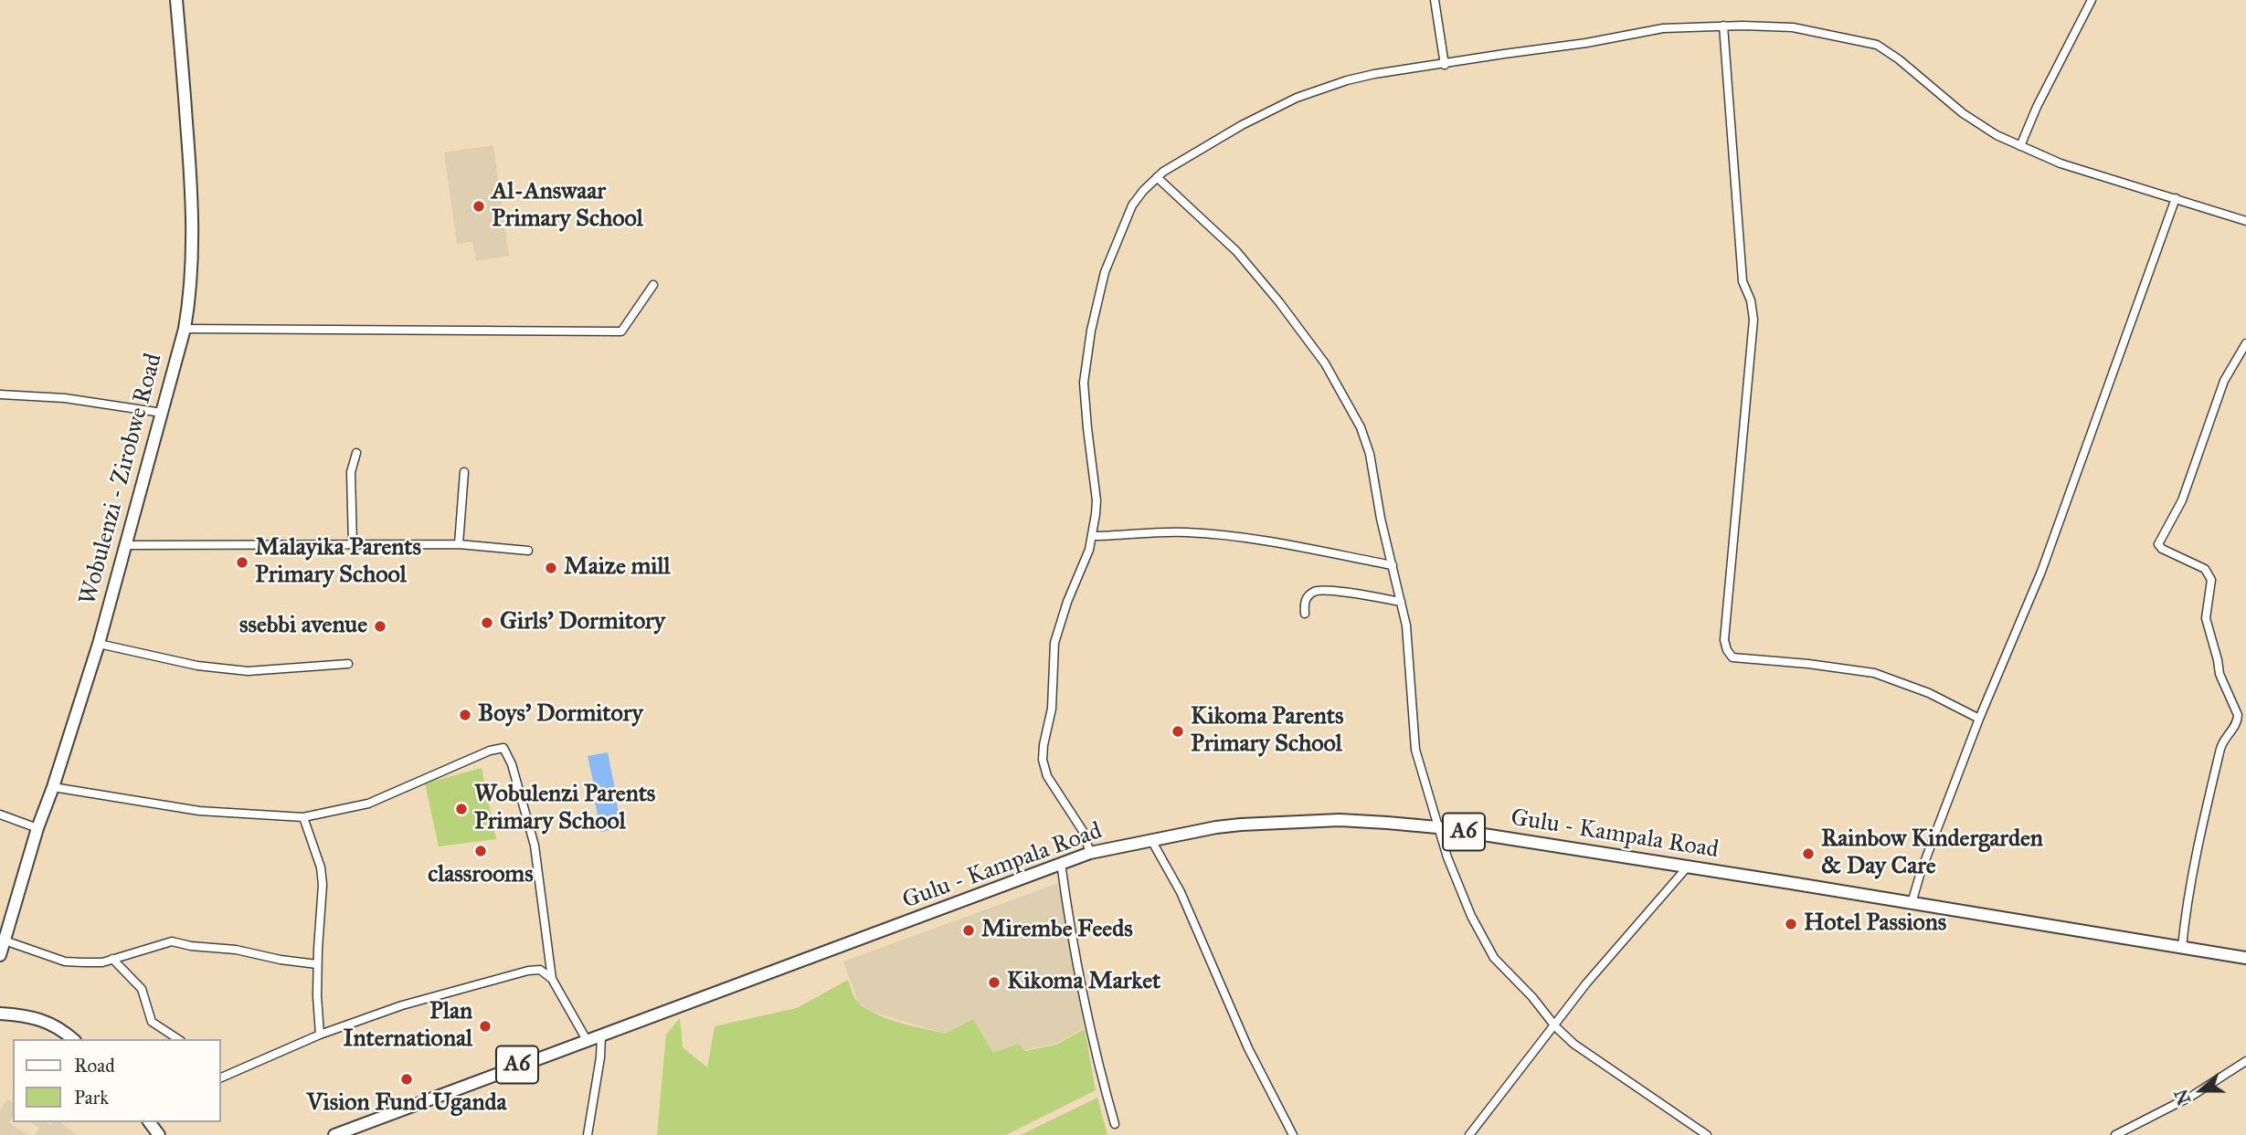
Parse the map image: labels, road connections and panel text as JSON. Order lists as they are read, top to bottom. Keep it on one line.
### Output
{"streets":{"main road":["Wobulenzi - Zirobwe Road","A6","Gulu - Kampala Road"]},"places":["Al-Answaar Primary School","Malayika Parents Primary School","Maize mill","Girls' Dormitory","ssebbi avenue","Boys' Dormitory","Kikoma Parents Primary School","Wobulenzi Parents Primary School","classrooms","Rainbow Kindergarden & Day Care","Hotel Passions","Mirembe Feeds","Kikoma Market","Plan International","Vision Fund Uganda"],"legend":["Road","Park"],"north":"left"}
